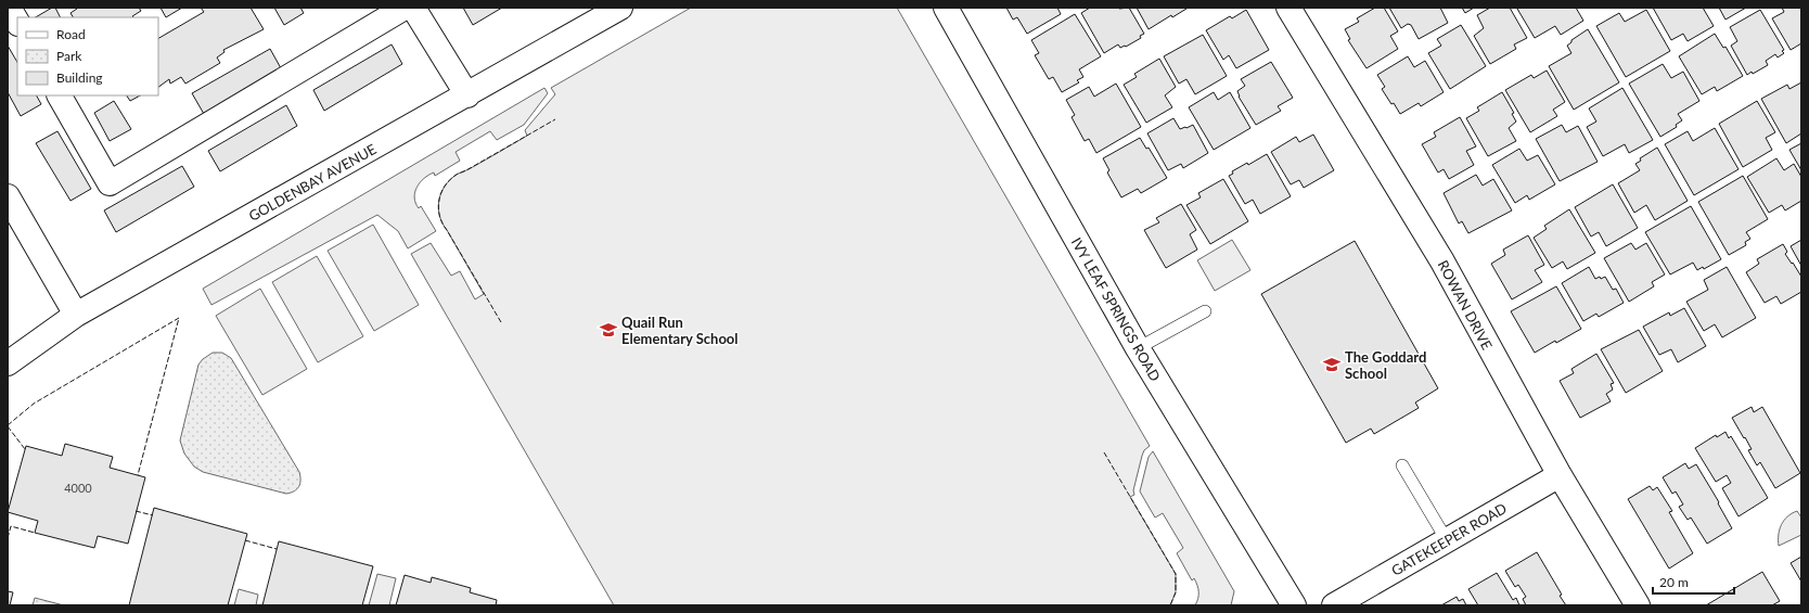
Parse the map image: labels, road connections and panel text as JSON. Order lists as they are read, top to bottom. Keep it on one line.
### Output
{"streets":{"street":["GOLDENBAY AVENUE","ROWAN DRIVE","IVY LEAF SPRINGS ROAD","GATEKEEPER ROAD"]},"crossings":[["ROWAN DRIVE","GATEKEEPER ROAD"]],"places":{"school or university":["Quail Run Elementary School","The Goddard School"]},"house_numbers":["4000"],"legend":["Road","Park","Building"],"scale_bar":"20 m"}
